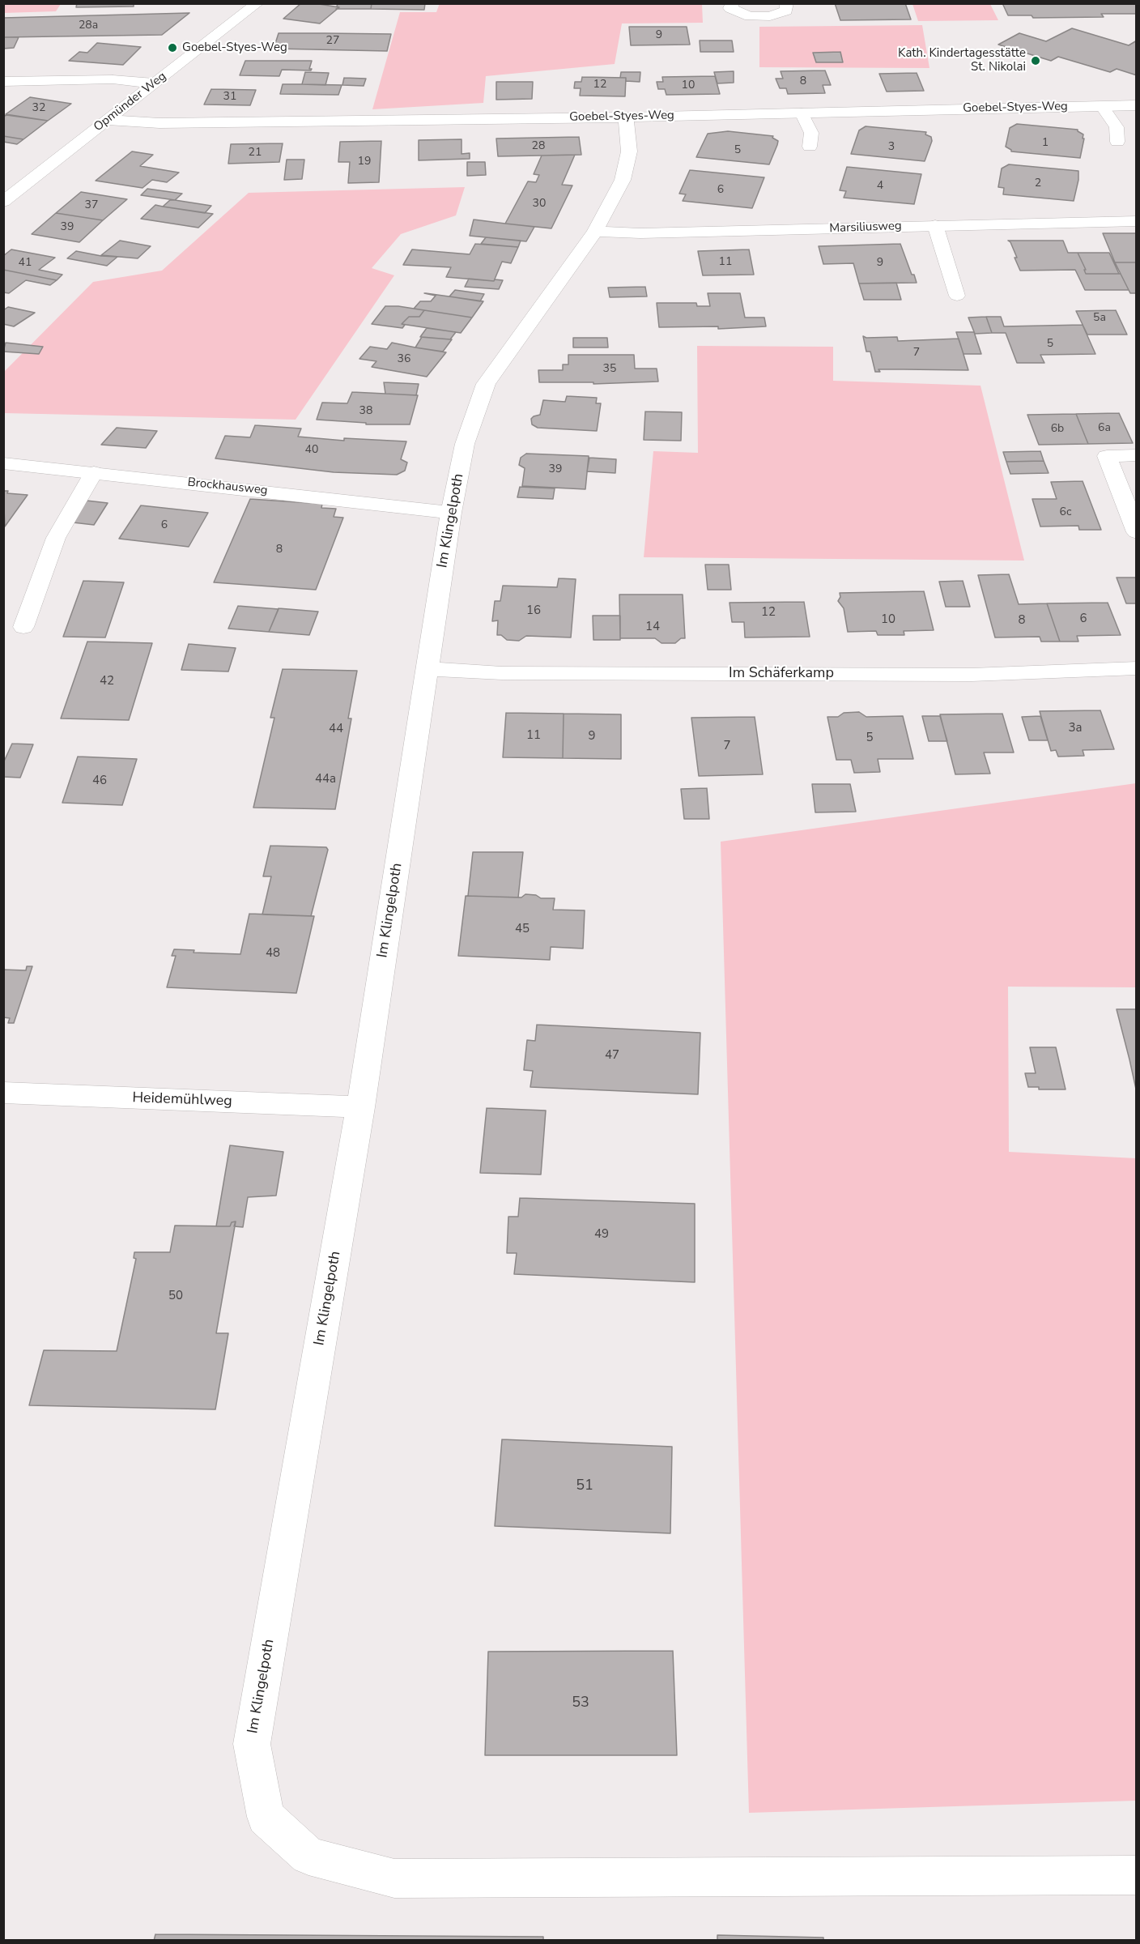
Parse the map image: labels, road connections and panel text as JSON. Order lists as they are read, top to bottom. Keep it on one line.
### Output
{"streets":{"street":["Opmünder Weg","Goebel-Styes-Weg","Marsiliusweg","Brockhausweg","Im Klingelpoth","Im Schäferkamp","Heidemühlweg"]},"crossings":[["Opmünder Weg","Goebel-Styes-Weg"],["Goebel-Styes-Weg","Im Klingelpoth"],["Marsiliusweg","Im Klingelpoth"],["Brockhausweg","Im Klingelpoth"],["Im Klingelpoth","Im Schäferkamp"],["Im Klingelpoth","Heidemühlweg"]],"places":["Goebel-Styes-Weg","Kath. Kindertagesstätte St. Nikolai"],"house_numbers":["28a","9","27","8","12","10","31","32","1","28","3","5","21","19","2","4","6","30","37","39","11","41","9","5a","5","7","36","35","38","6a","6b","40","39","6c","6","8","16","12","6","10","8","14","42","3a","44","11","9","5","7","44a","46","45","48","47","49","50","51","53"]}
